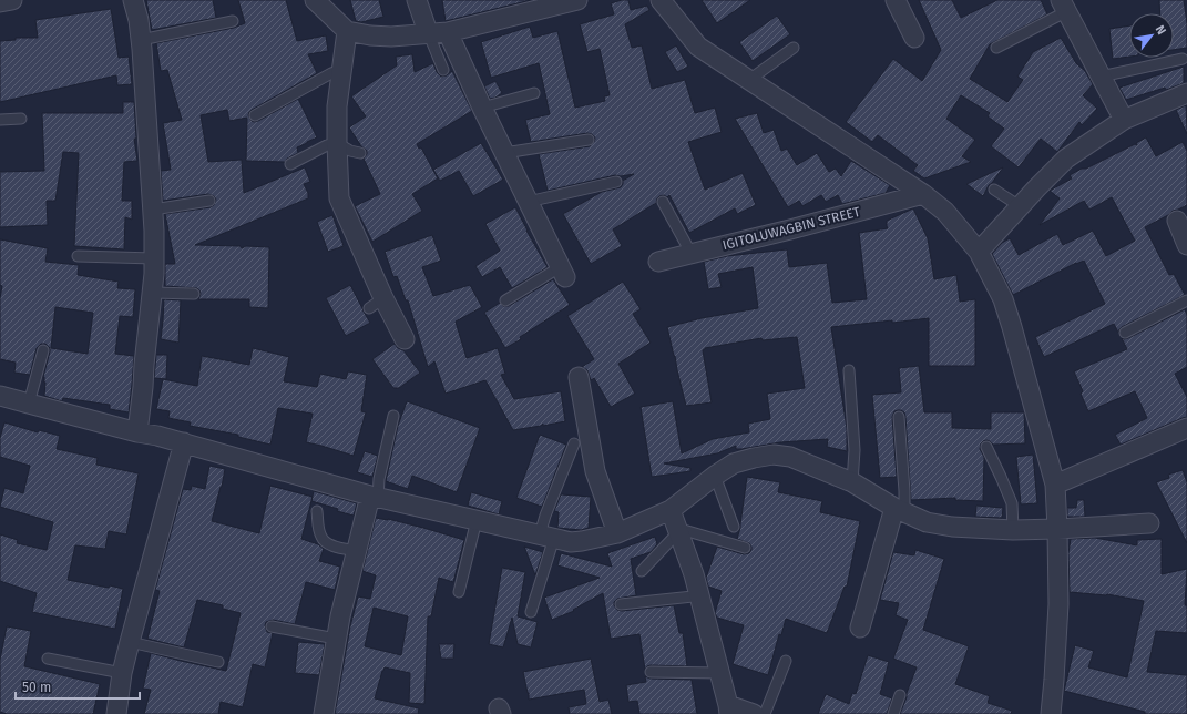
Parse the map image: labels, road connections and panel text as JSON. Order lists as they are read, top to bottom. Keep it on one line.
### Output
{"streets":{"street":["IGITOLUWAGBIN STREET"]},"scale_bar":"50 m","north":"top right"}
